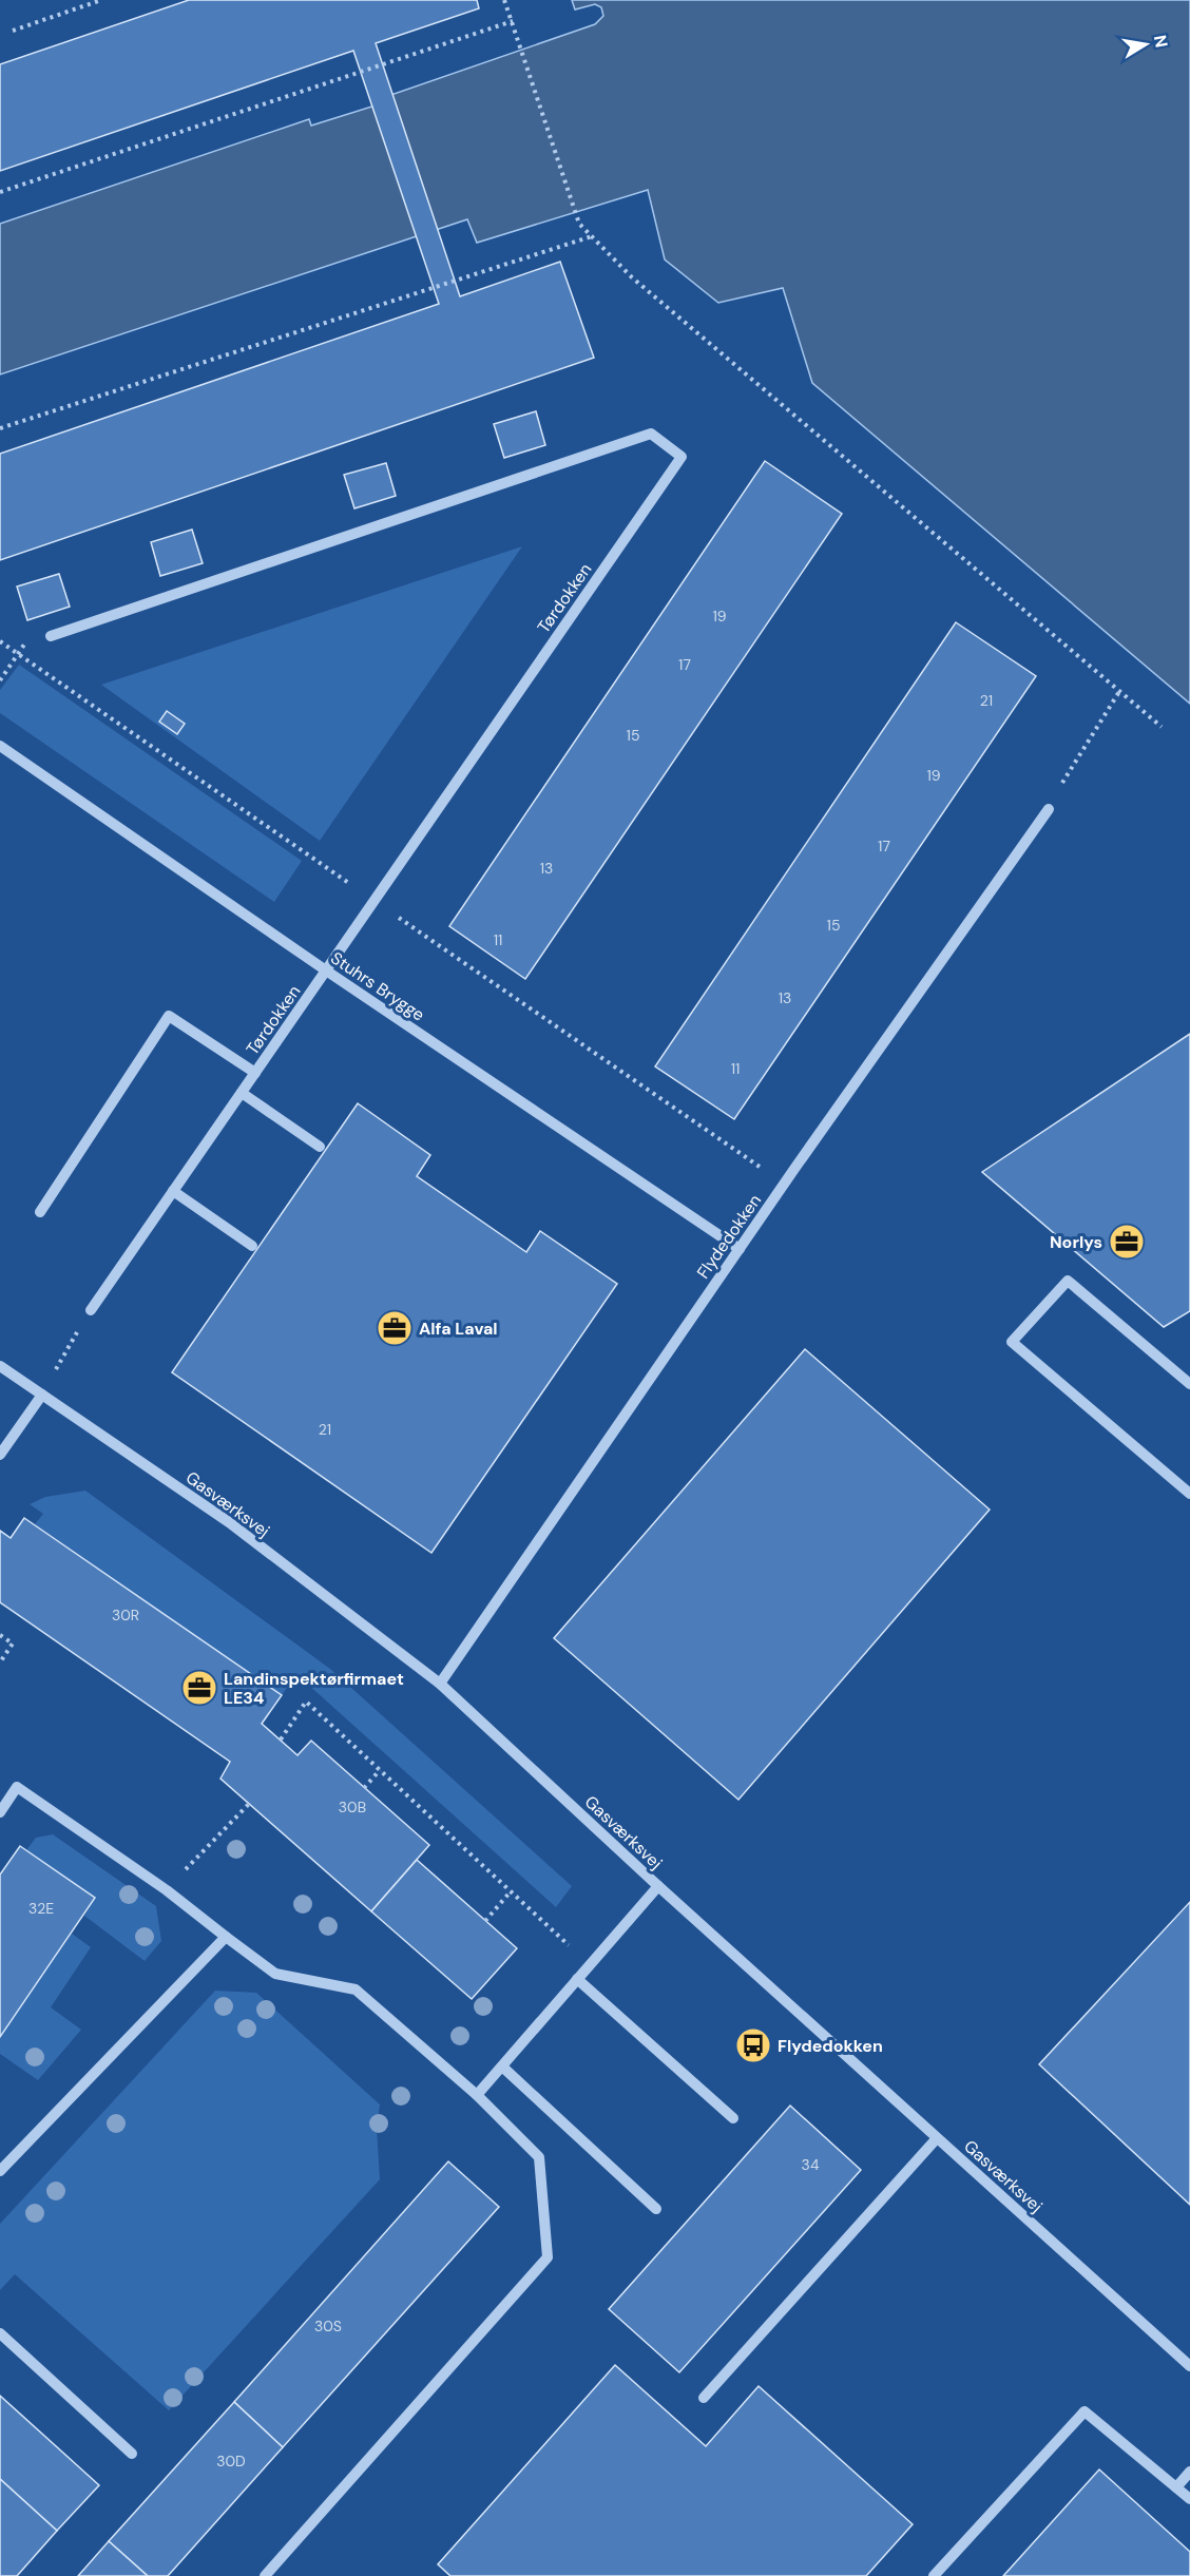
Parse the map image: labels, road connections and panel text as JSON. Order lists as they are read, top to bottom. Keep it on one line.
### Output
{"streets":{"street":["Tørdokken","Stuhrs Brygge","Flydedokken","Gasværksvej"]},"crossings":[["Tørdokken","Stuhrs Brygge"],["Stuhrs Brygge","Flydedokken"],["Flydedokken","Gasværksvej"]],"places":{"office":["Norlys","Alfa Laval","Landinspektørfirmaet LE34"],"bus stop":["Flydedokken"]},"house_numbers":["19","17","21","15","19","17","13","15","11","13","11","21","30R","30B","32E","34","30S","30D"],"north":"right"}
